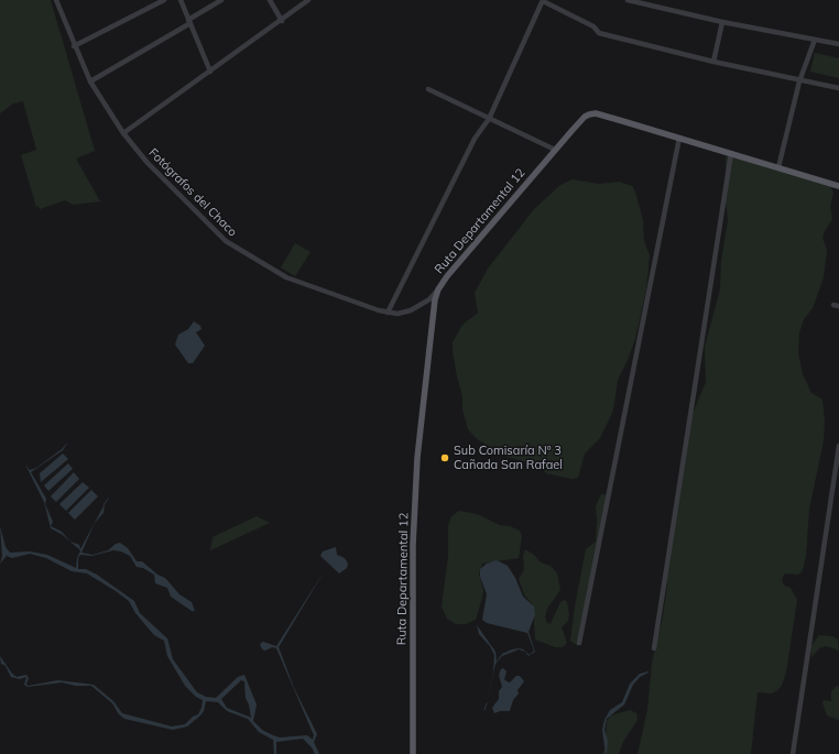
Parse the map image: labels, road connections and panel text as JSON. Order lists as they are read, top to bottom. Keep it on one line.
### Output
{"streets":{"main road":["Ruta Departamental 12"],"street":["Fotógrafos del Chaco"]},"crossings":[["Fotógrafos del Chaco","Ruta Departamental 12"]],"places":["Sub Comisaría Nº 3 Cañada San Rafael"]}
